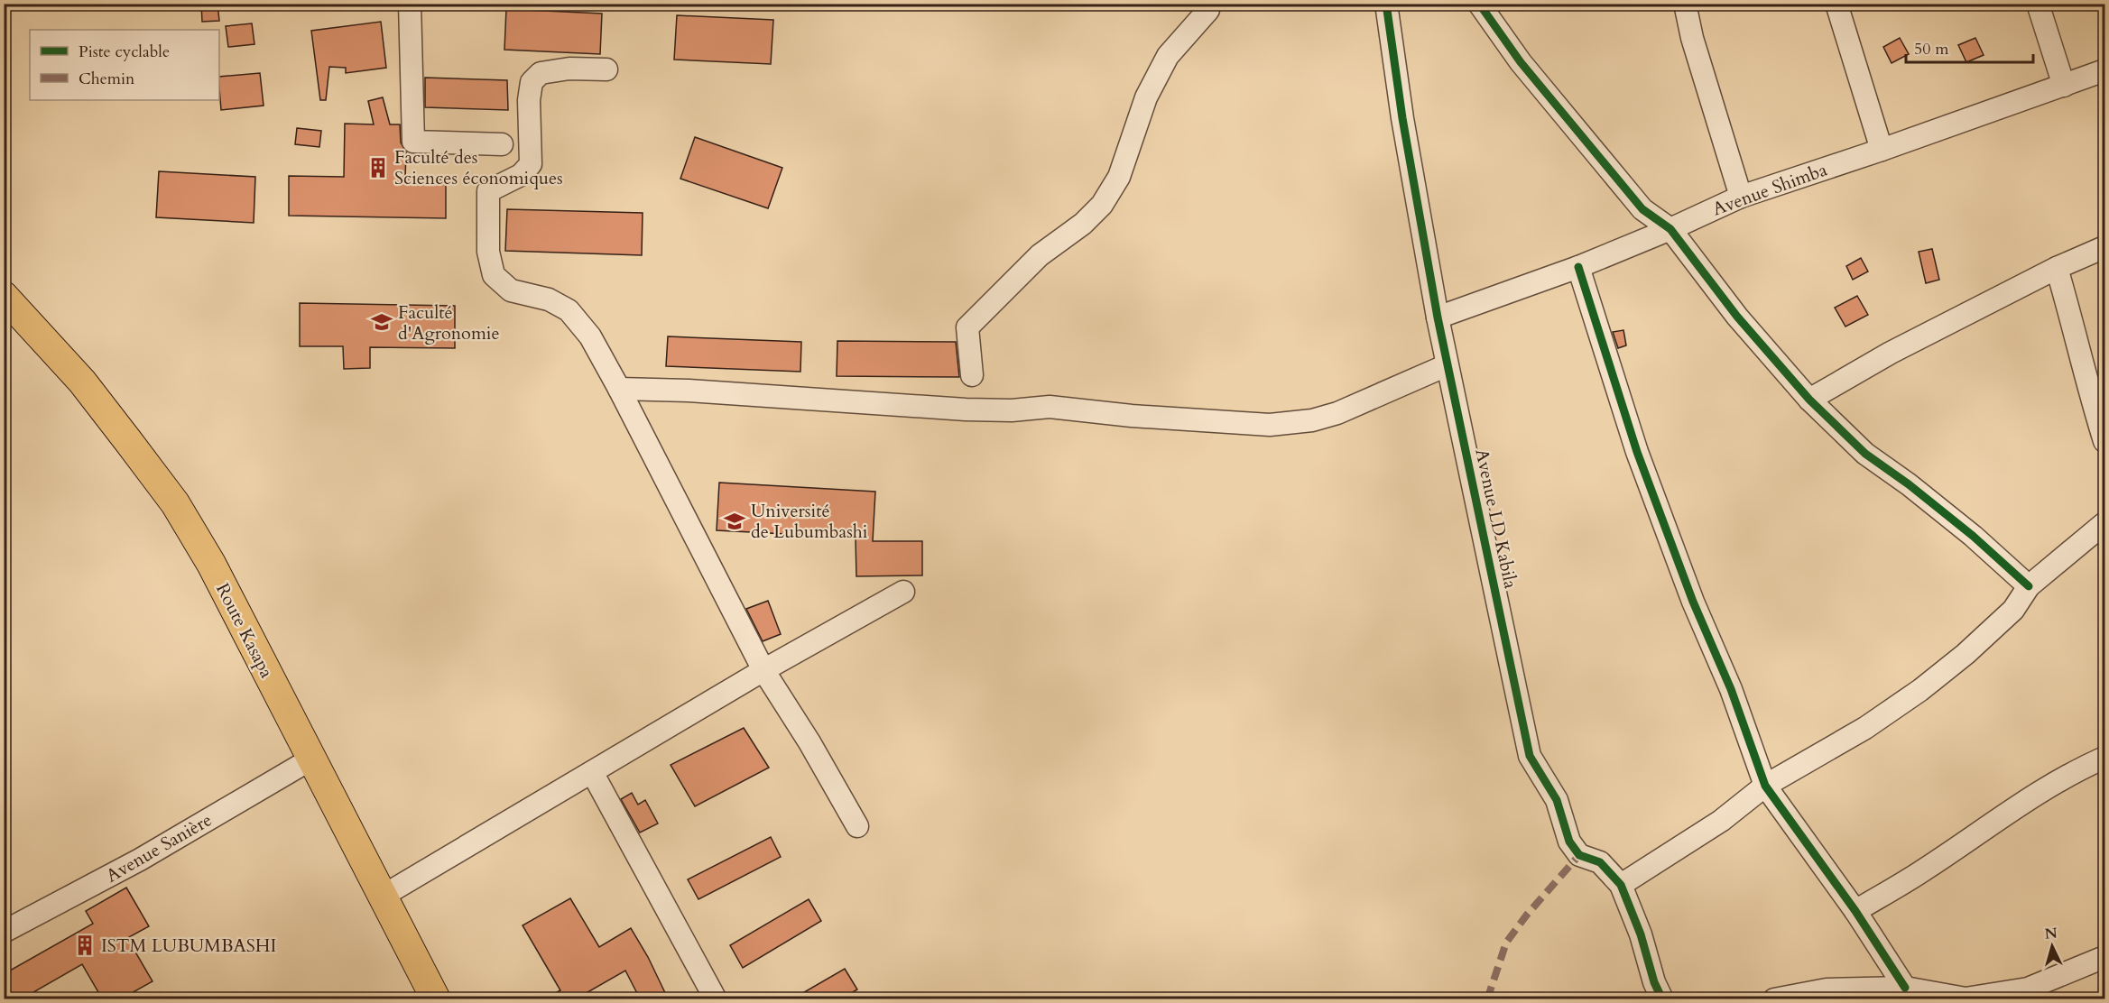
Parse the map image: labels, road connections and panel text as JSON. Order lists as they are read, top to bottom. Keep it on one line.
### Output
{"streets":{"main road":["Route Kasapa"],"street":["Avenue Shimba","Avenue LD Kabila","Avenue Sanière"]},"crossings":[["Avenue Shimba","Avenue LD Kabila"],["Route Kasapa","Avenue Sanière"]],"places":{"building":["Faculté des Sciences économiques","ISTM LUBUMBASHI"],"school or university":["Faculté d'Agronomie","Université de Lubumbashi"]},"legend":["Piste cyclable","Chemin"],"scale_bar":"50 m","north":"top"}
